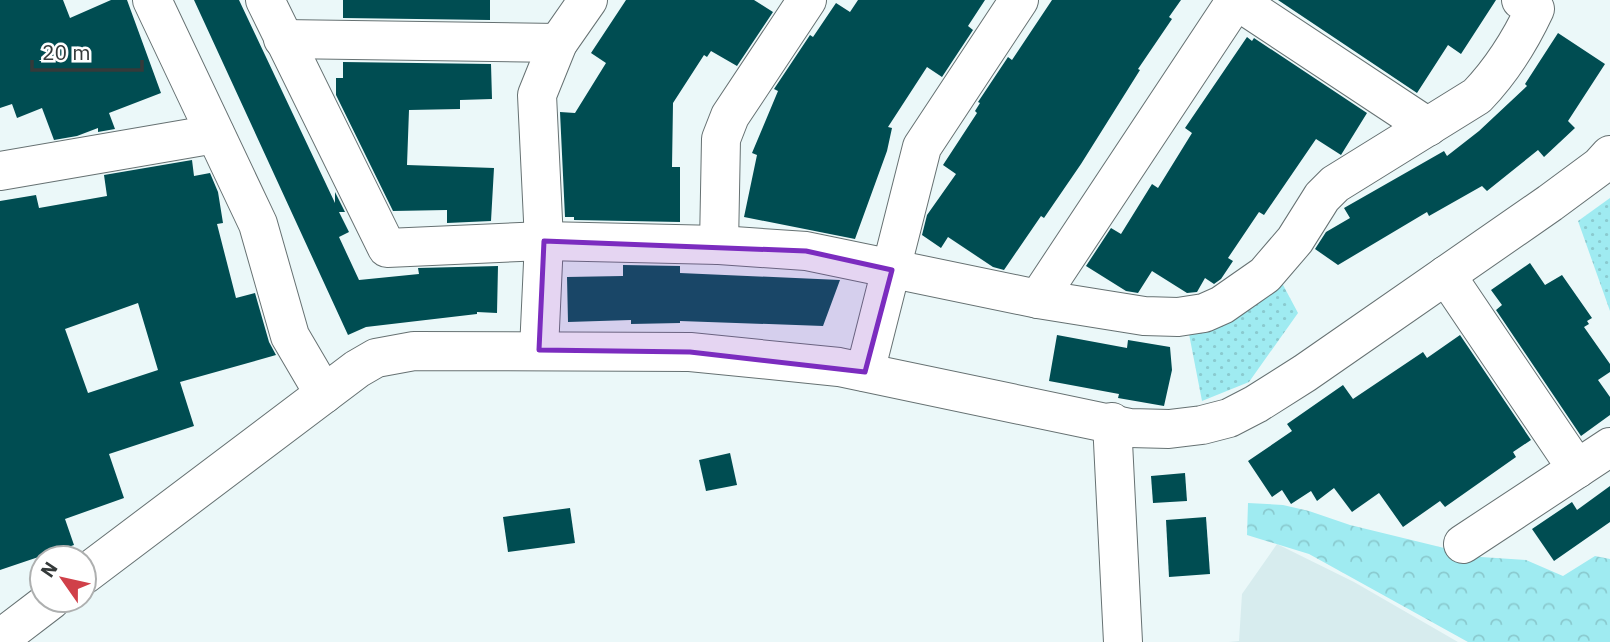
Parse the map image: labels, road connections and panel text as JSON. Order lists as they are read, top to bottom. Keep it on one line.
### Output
{"scale_bar":"20 m","north":"top left"}
